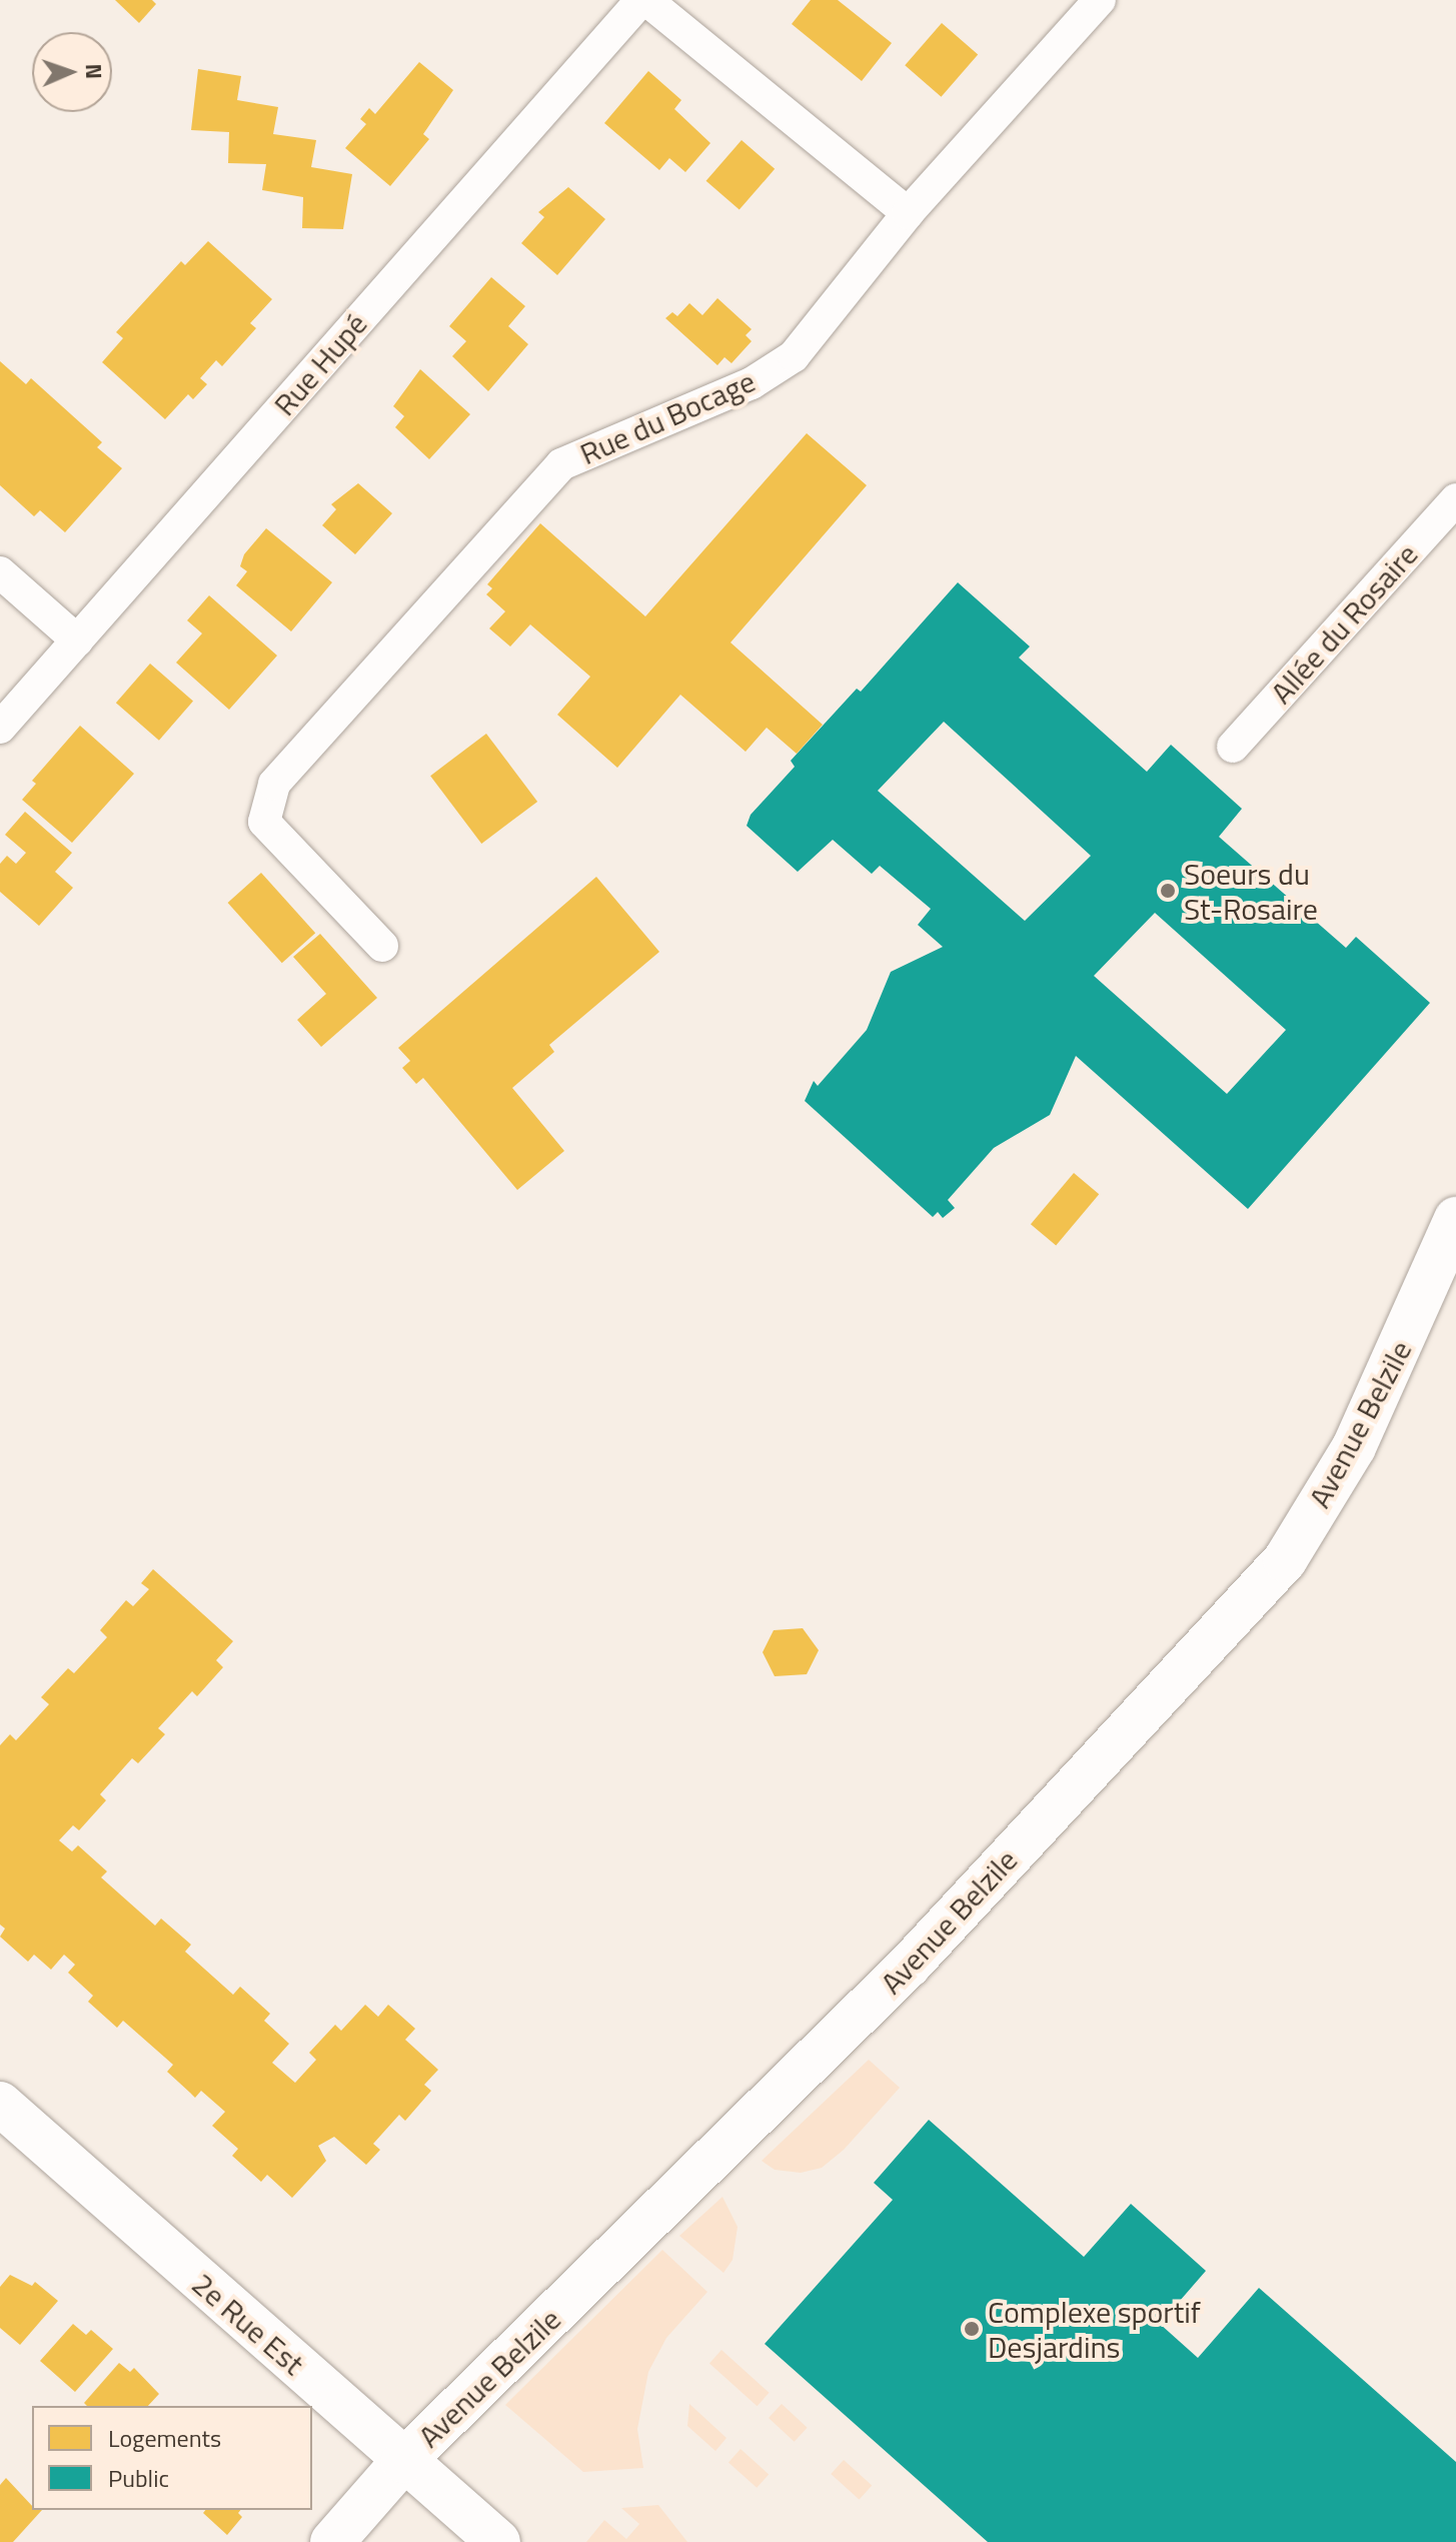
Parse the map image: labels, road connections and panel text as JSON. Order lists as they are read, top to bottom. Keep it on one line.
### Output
{"streets":{"street":["Rue Hupé","Rue du Bocage","Allée du Rosaire","Avenue Belzile","2e Rue Est"]},"crossings":[["Avenue Belzile","2e Rue Est"]],"places":["Soeurs du St-Rosaire","Complexe sportif Desjardins"],"legend":["Logements","Public"],"north":"right"}
